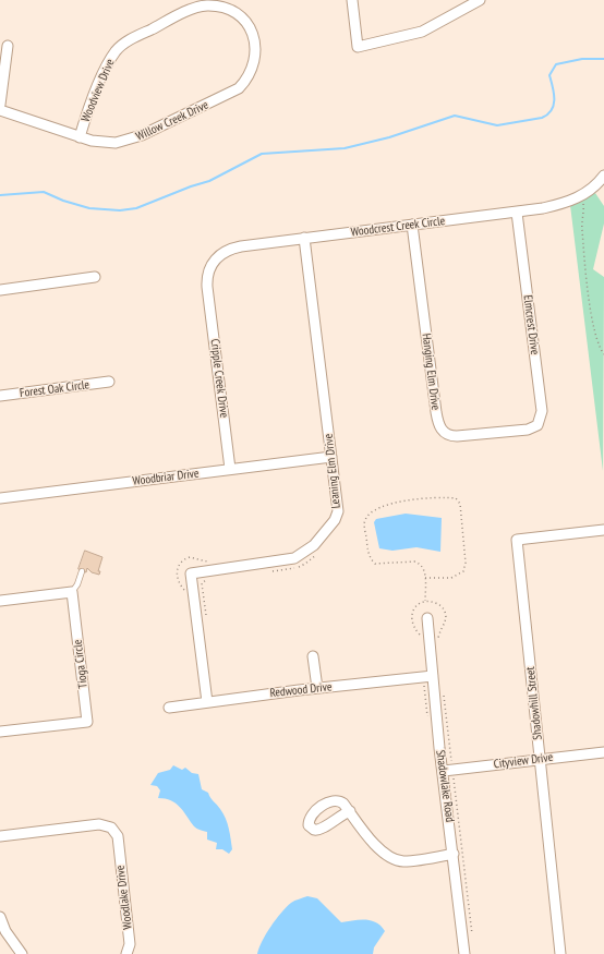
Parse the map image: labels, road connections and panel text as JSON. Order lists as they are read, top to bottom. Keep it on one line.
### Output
{"streets":{"street":["Woodview Drive","Willow Creek Drive","Woodcrest Creek Circle","Elmcrest Drive","Hanging Elm Drive","Cripple Creek Drive","Forest Oak Circle","Leaning Elm Drive","Woodbriar Drive","Tioga Circle","Redwood Drive","Shadowhill Street","Cityview Drive","Shadowlake Road","Woodlake Drive"]},"crossings":[["Woodview Drive","Willow Creek Drive"],["Woodcrest Creek Circle","Elmcrest Drive"],["Woodcrest Creek Circle","Hanging Elm Drive"],["Woodcrest Creek Circle","Cripple Creek Drive"],["Woodcrest Creek Circle","Leaning Elm Drive"],["Elmcrest Drive","Hanging Elm Drive"],["Cripple Creek Drive","Woodbriar Drive"],["Leaning Elm Drive","Woodbriar Drive"],["Leaning Elm Drive","Redwood Drive"],["Redwood Drive","Shadowlake Road"],["Shadowhill Street","Cityview Drive"],["Cityview Drive","Shadowlake Road"]]}
